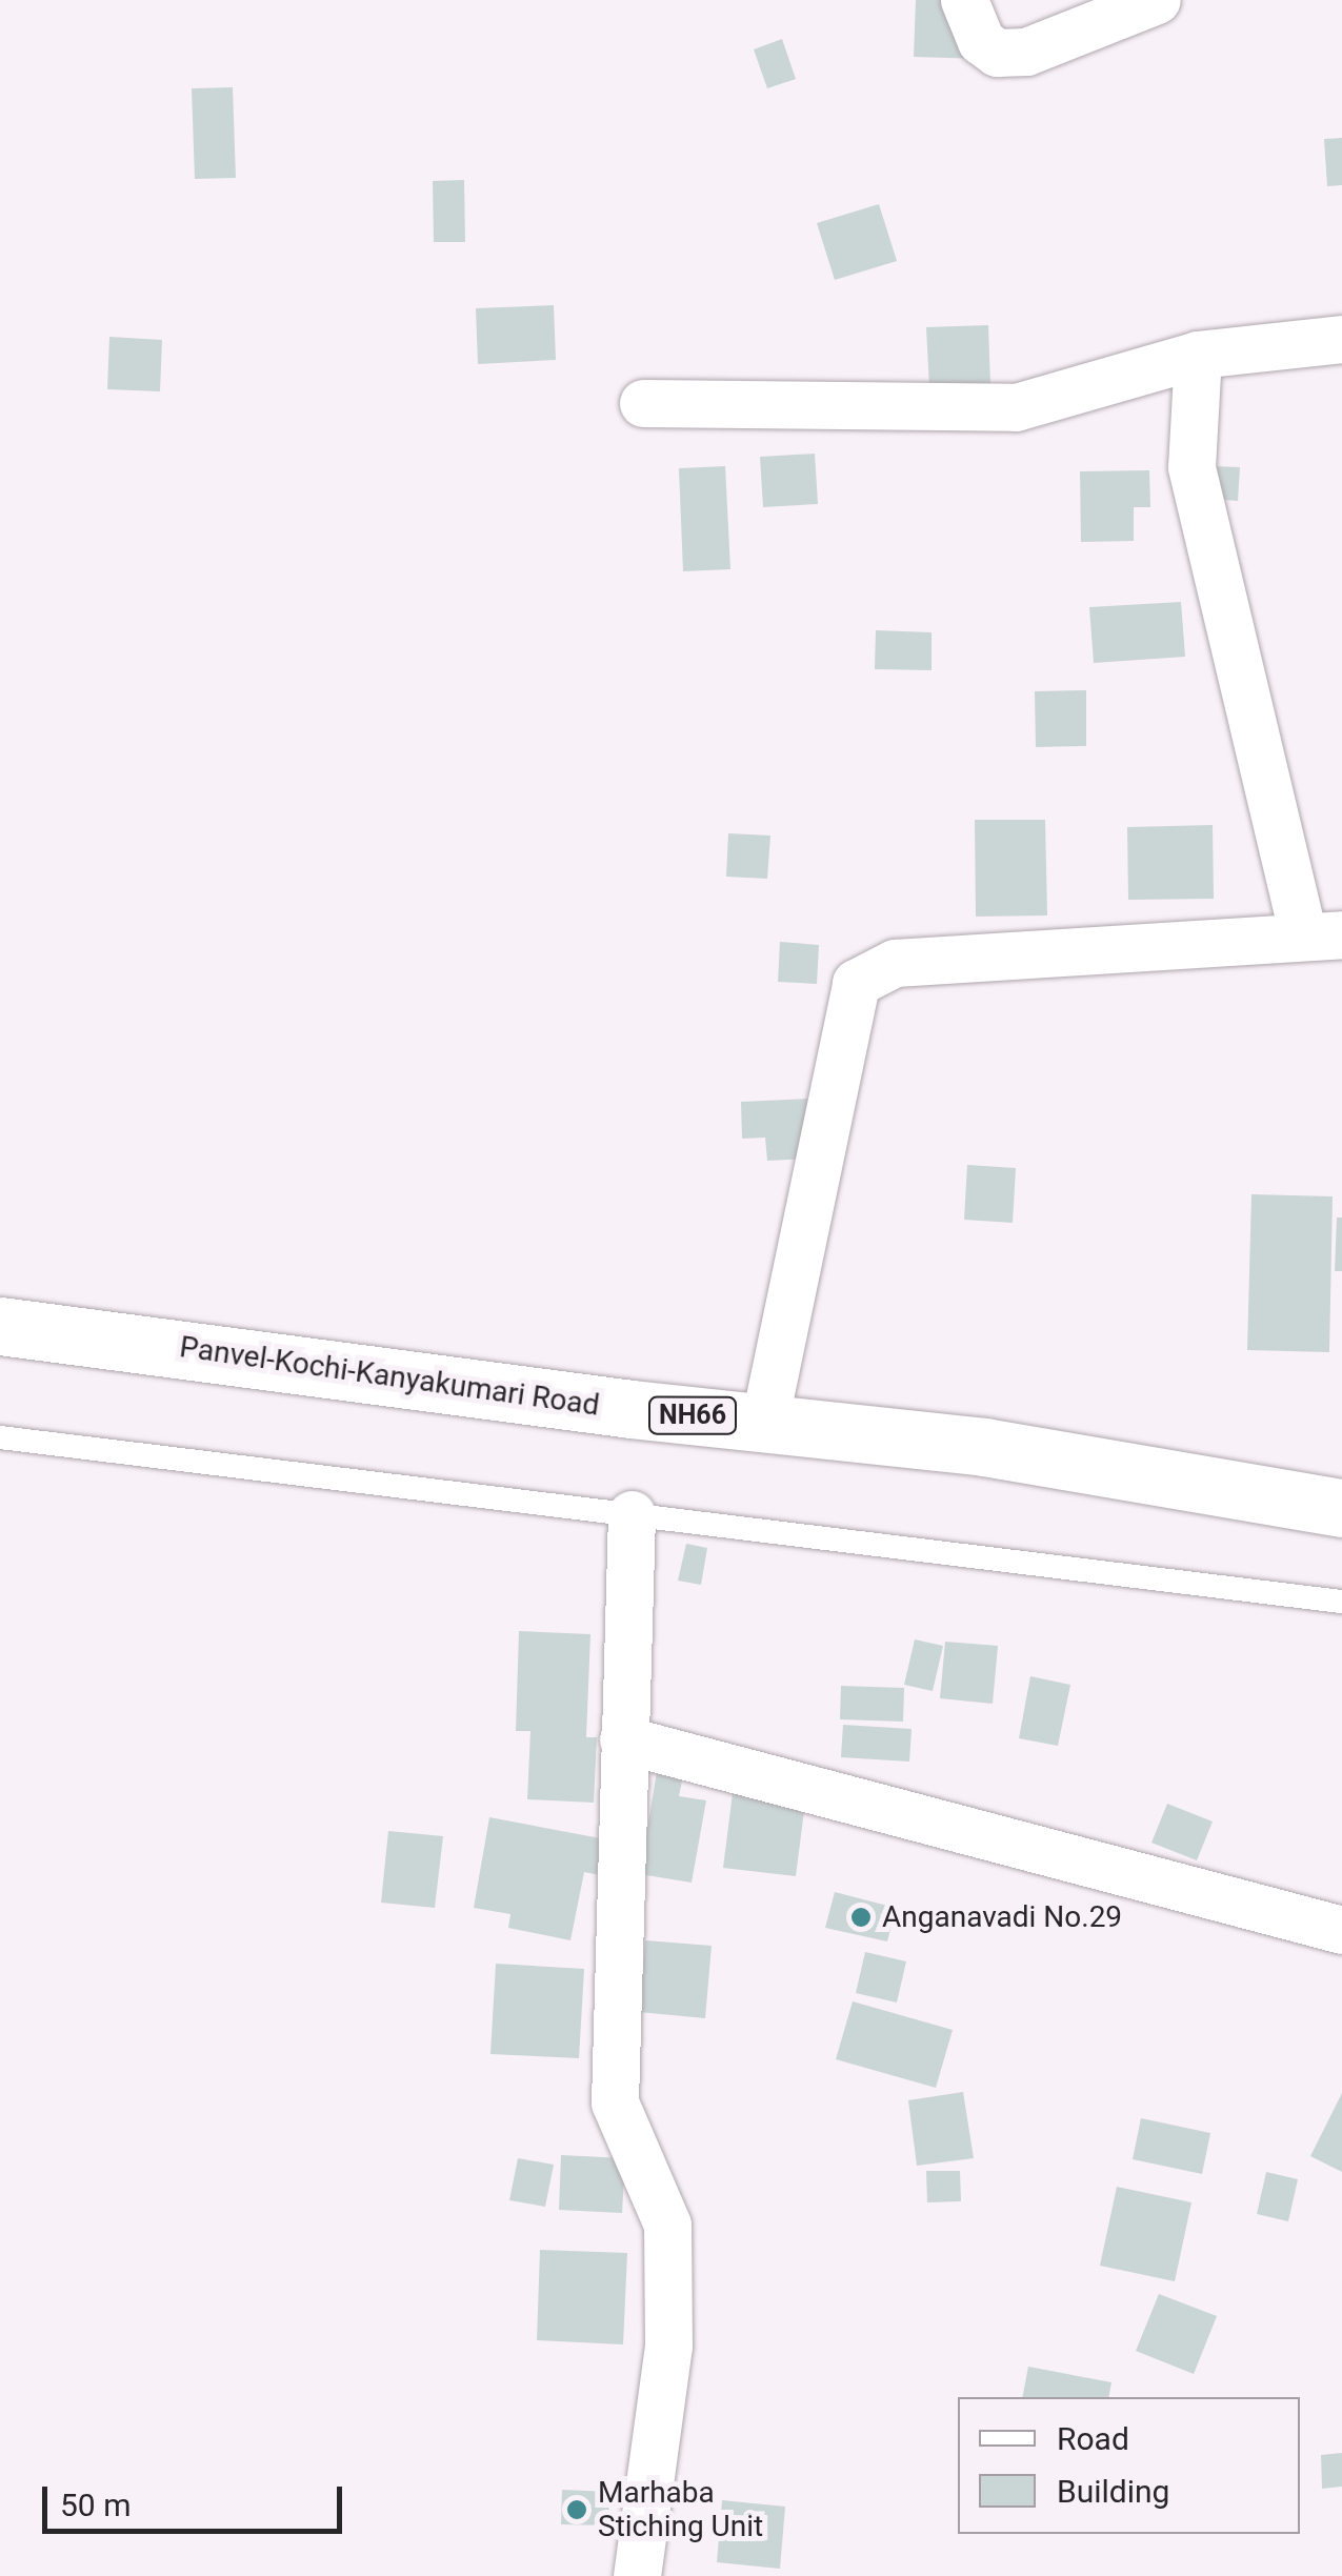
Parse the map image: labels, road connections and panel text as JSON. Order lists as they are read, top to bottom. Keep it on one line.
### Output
{"streets":{"highway":["Panvel-Kochi-Kanyakumari Road","NH66"]},"places":["Anganavadi No.29","Marhaba Stiching Unit"],"legend":["Road","Building"],"scale_bar":"50 m"}
